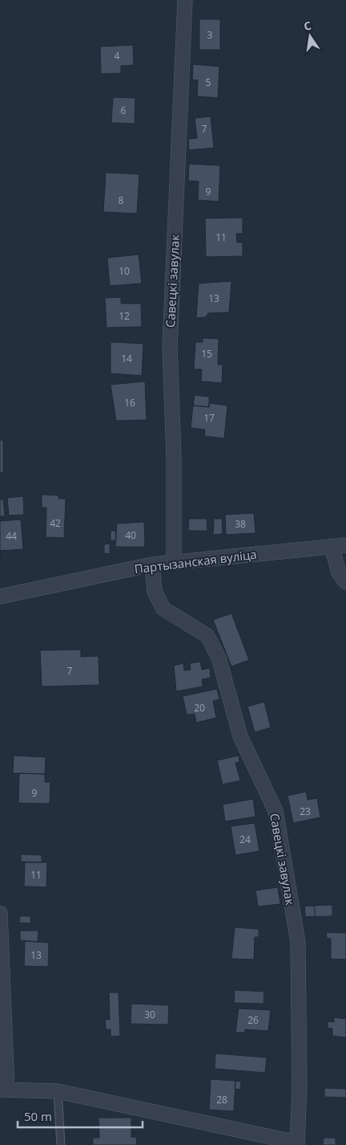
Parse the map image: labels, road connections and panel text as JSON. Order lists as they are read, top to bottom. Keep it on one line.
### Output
{"streets":{"street":["Савецкі завулак","Партызанская вуліца"]},"crossings":[["Савецкі завулак","Партызанская вуліца"]],"house_numbers":["3","4","5","6","7","9","8","11","10","13","12","15","14","16","17","42","38","40","44","7","20","9","23","24","11","13","30","26","28"],"scale_bar":"50 m","north":"top"}
